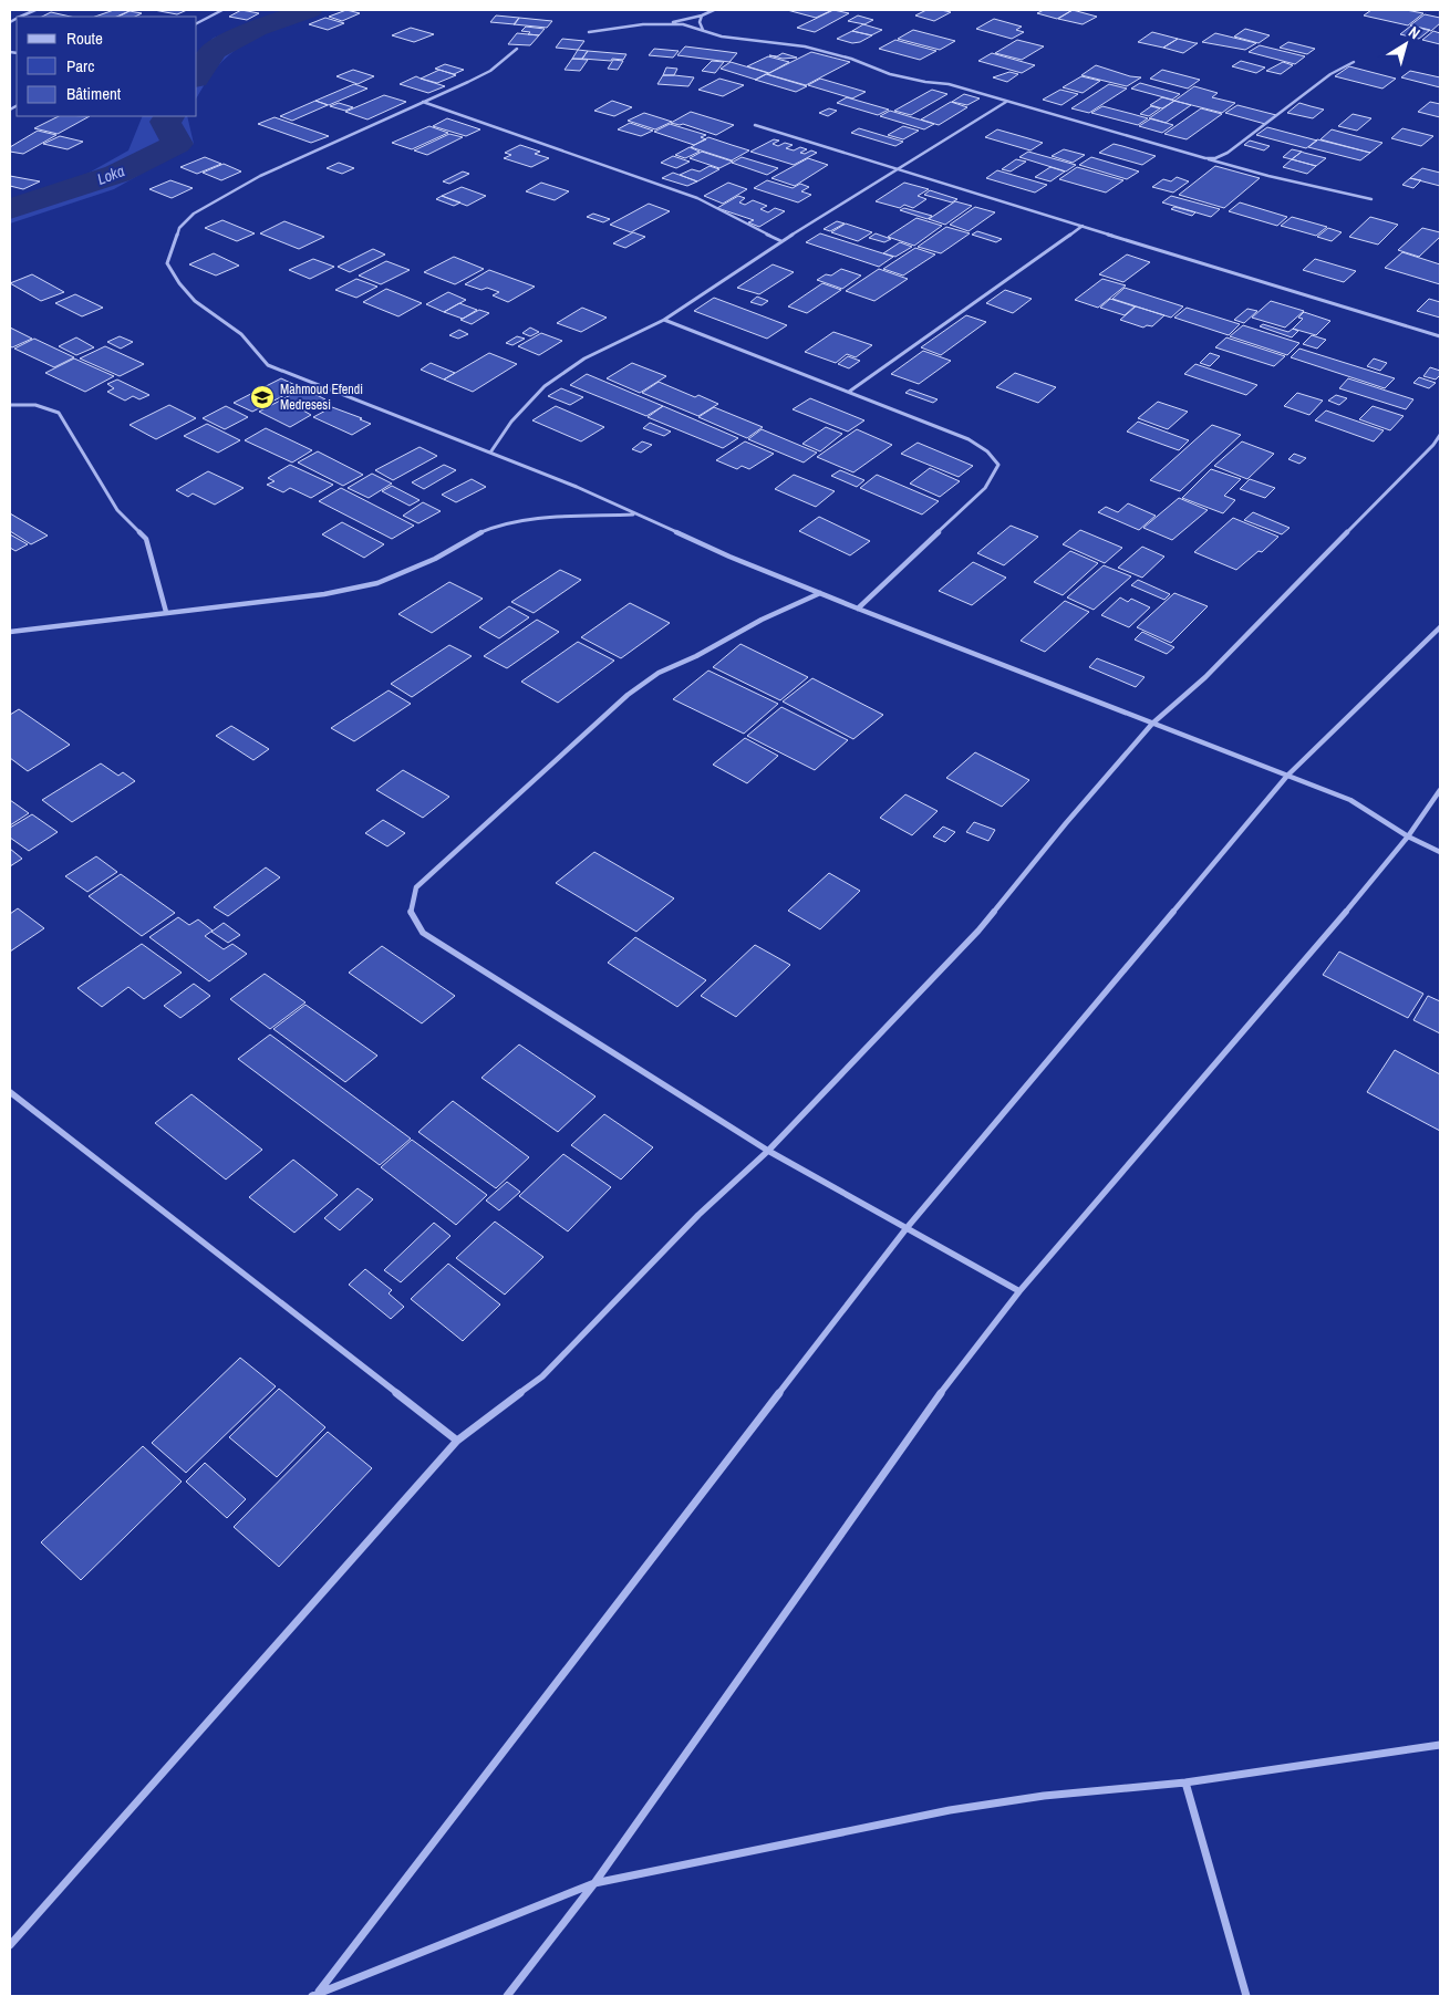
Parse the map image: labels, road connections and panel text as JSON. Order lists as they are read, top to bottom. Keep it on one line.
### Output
{"water":["Loka"],"places":{"school or university":["Mahmoud Efendi Medresesi"]},"legend":["Route","Parc","Bâtiment"],"north":"top right"}
